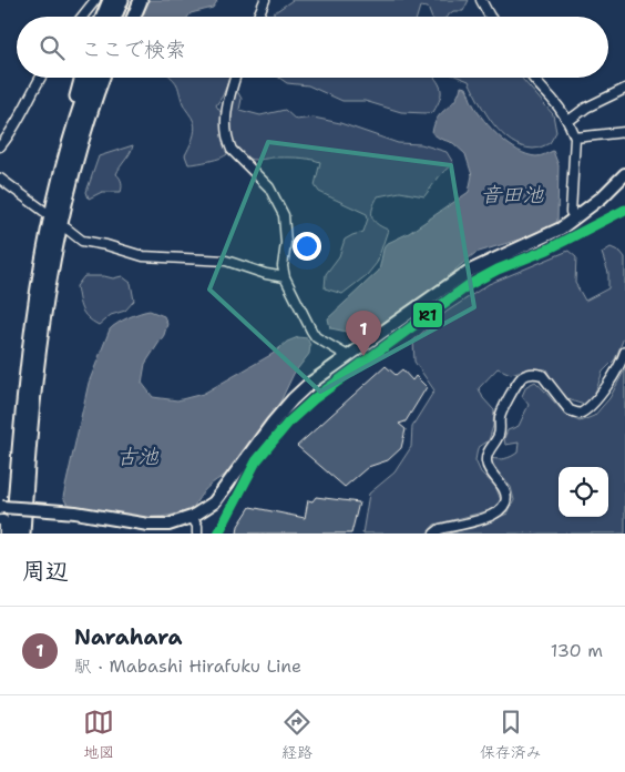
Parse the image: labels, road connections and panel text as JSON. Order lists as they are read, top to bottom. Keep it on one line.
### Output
{"water":["音田池","古池"],"lines":["transit line R1"],"page":{"search":"ここで検索","pins":"1","heading":"周辺","list":[{"mark":"1","name":"Narahara","note":"駅 · Mabashi Hirafuku Line","value":"130 m"}],"nav":["地図","経路","保存済み"]}}
